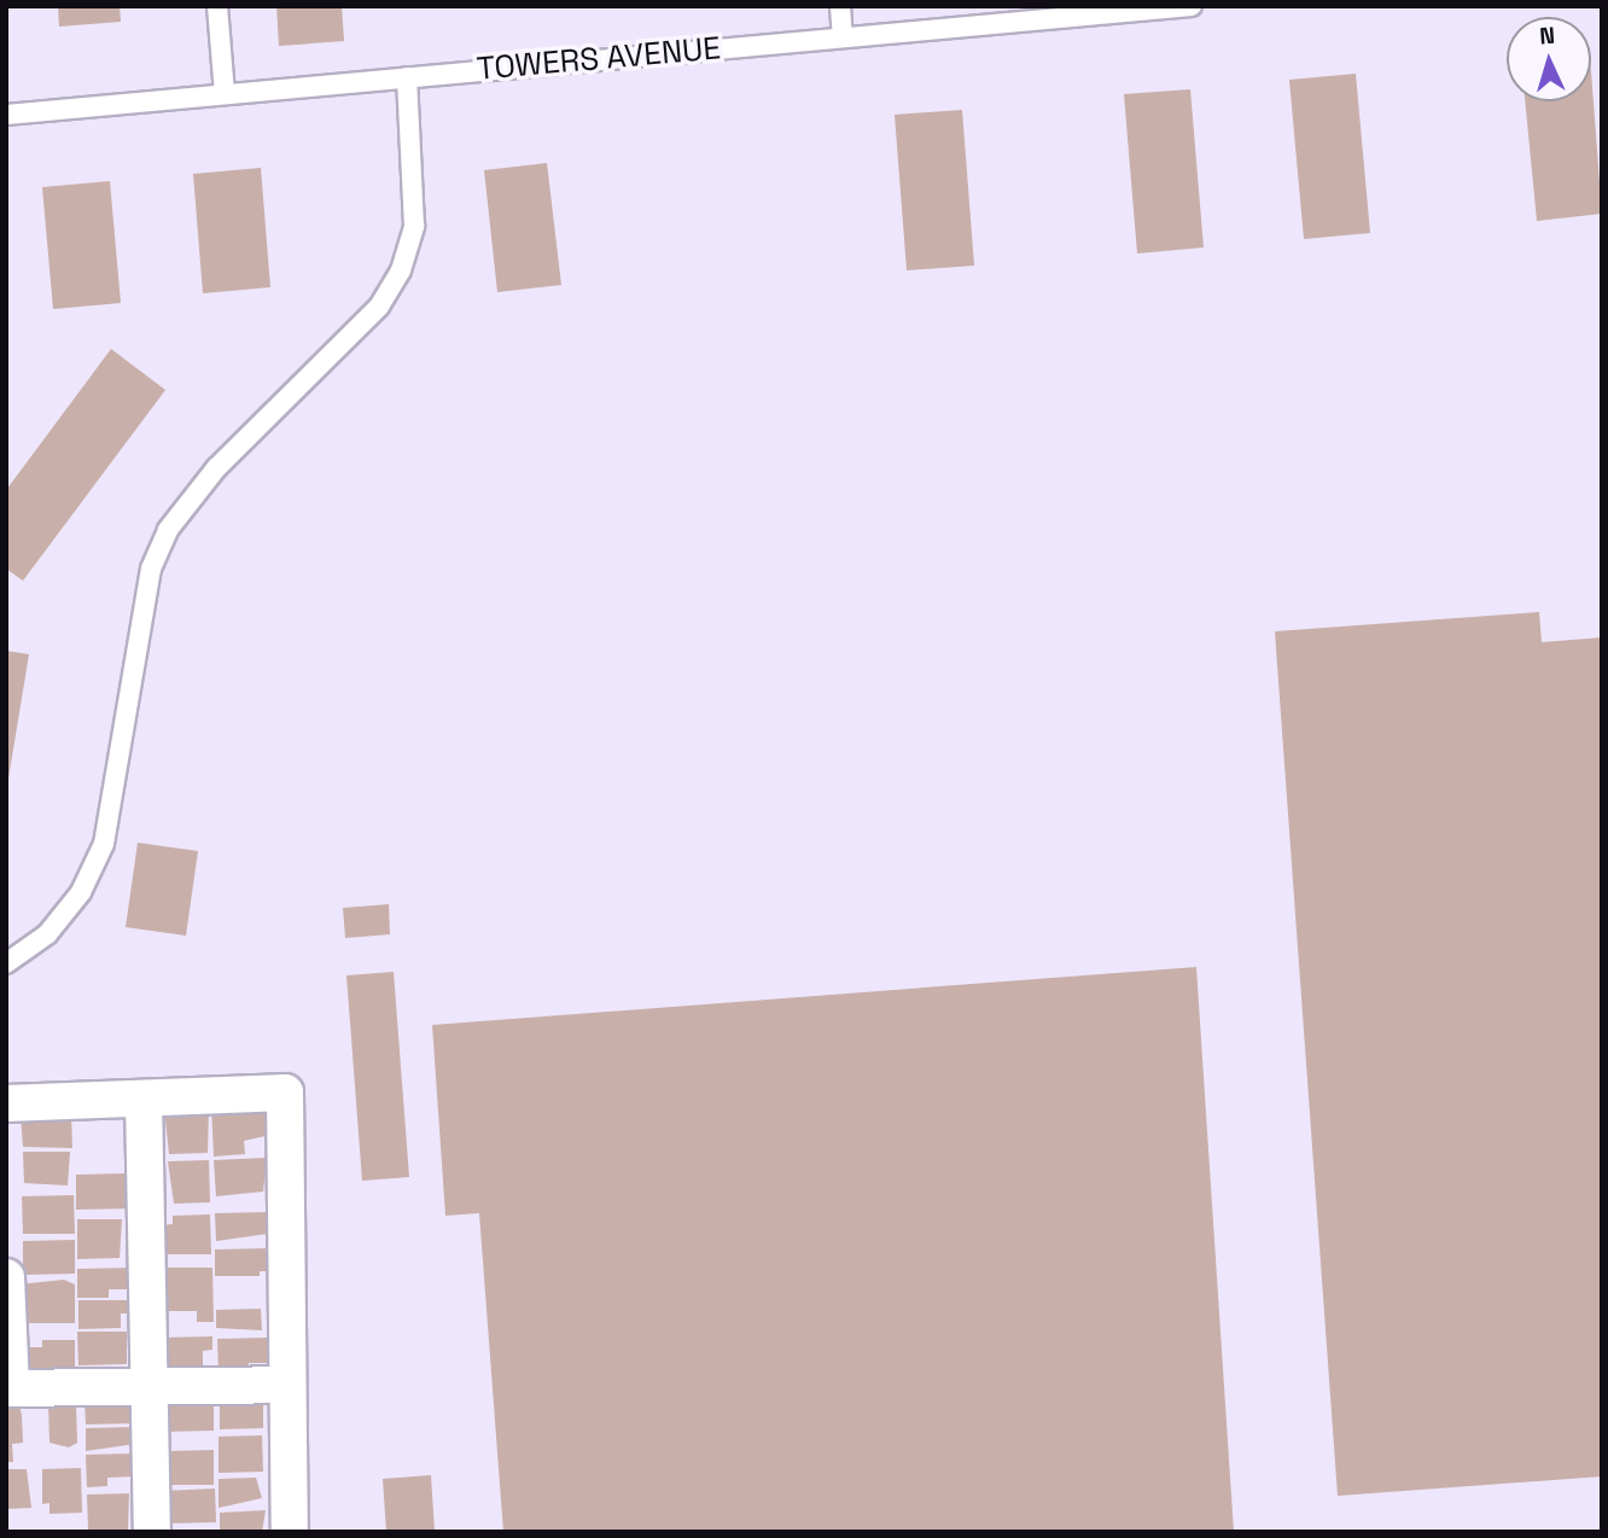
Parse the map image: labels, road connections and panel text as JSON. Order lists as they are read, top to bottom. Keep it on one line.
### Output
{"streets":{"lane":["TOWERS AVENUE"]},"north":"top"}
